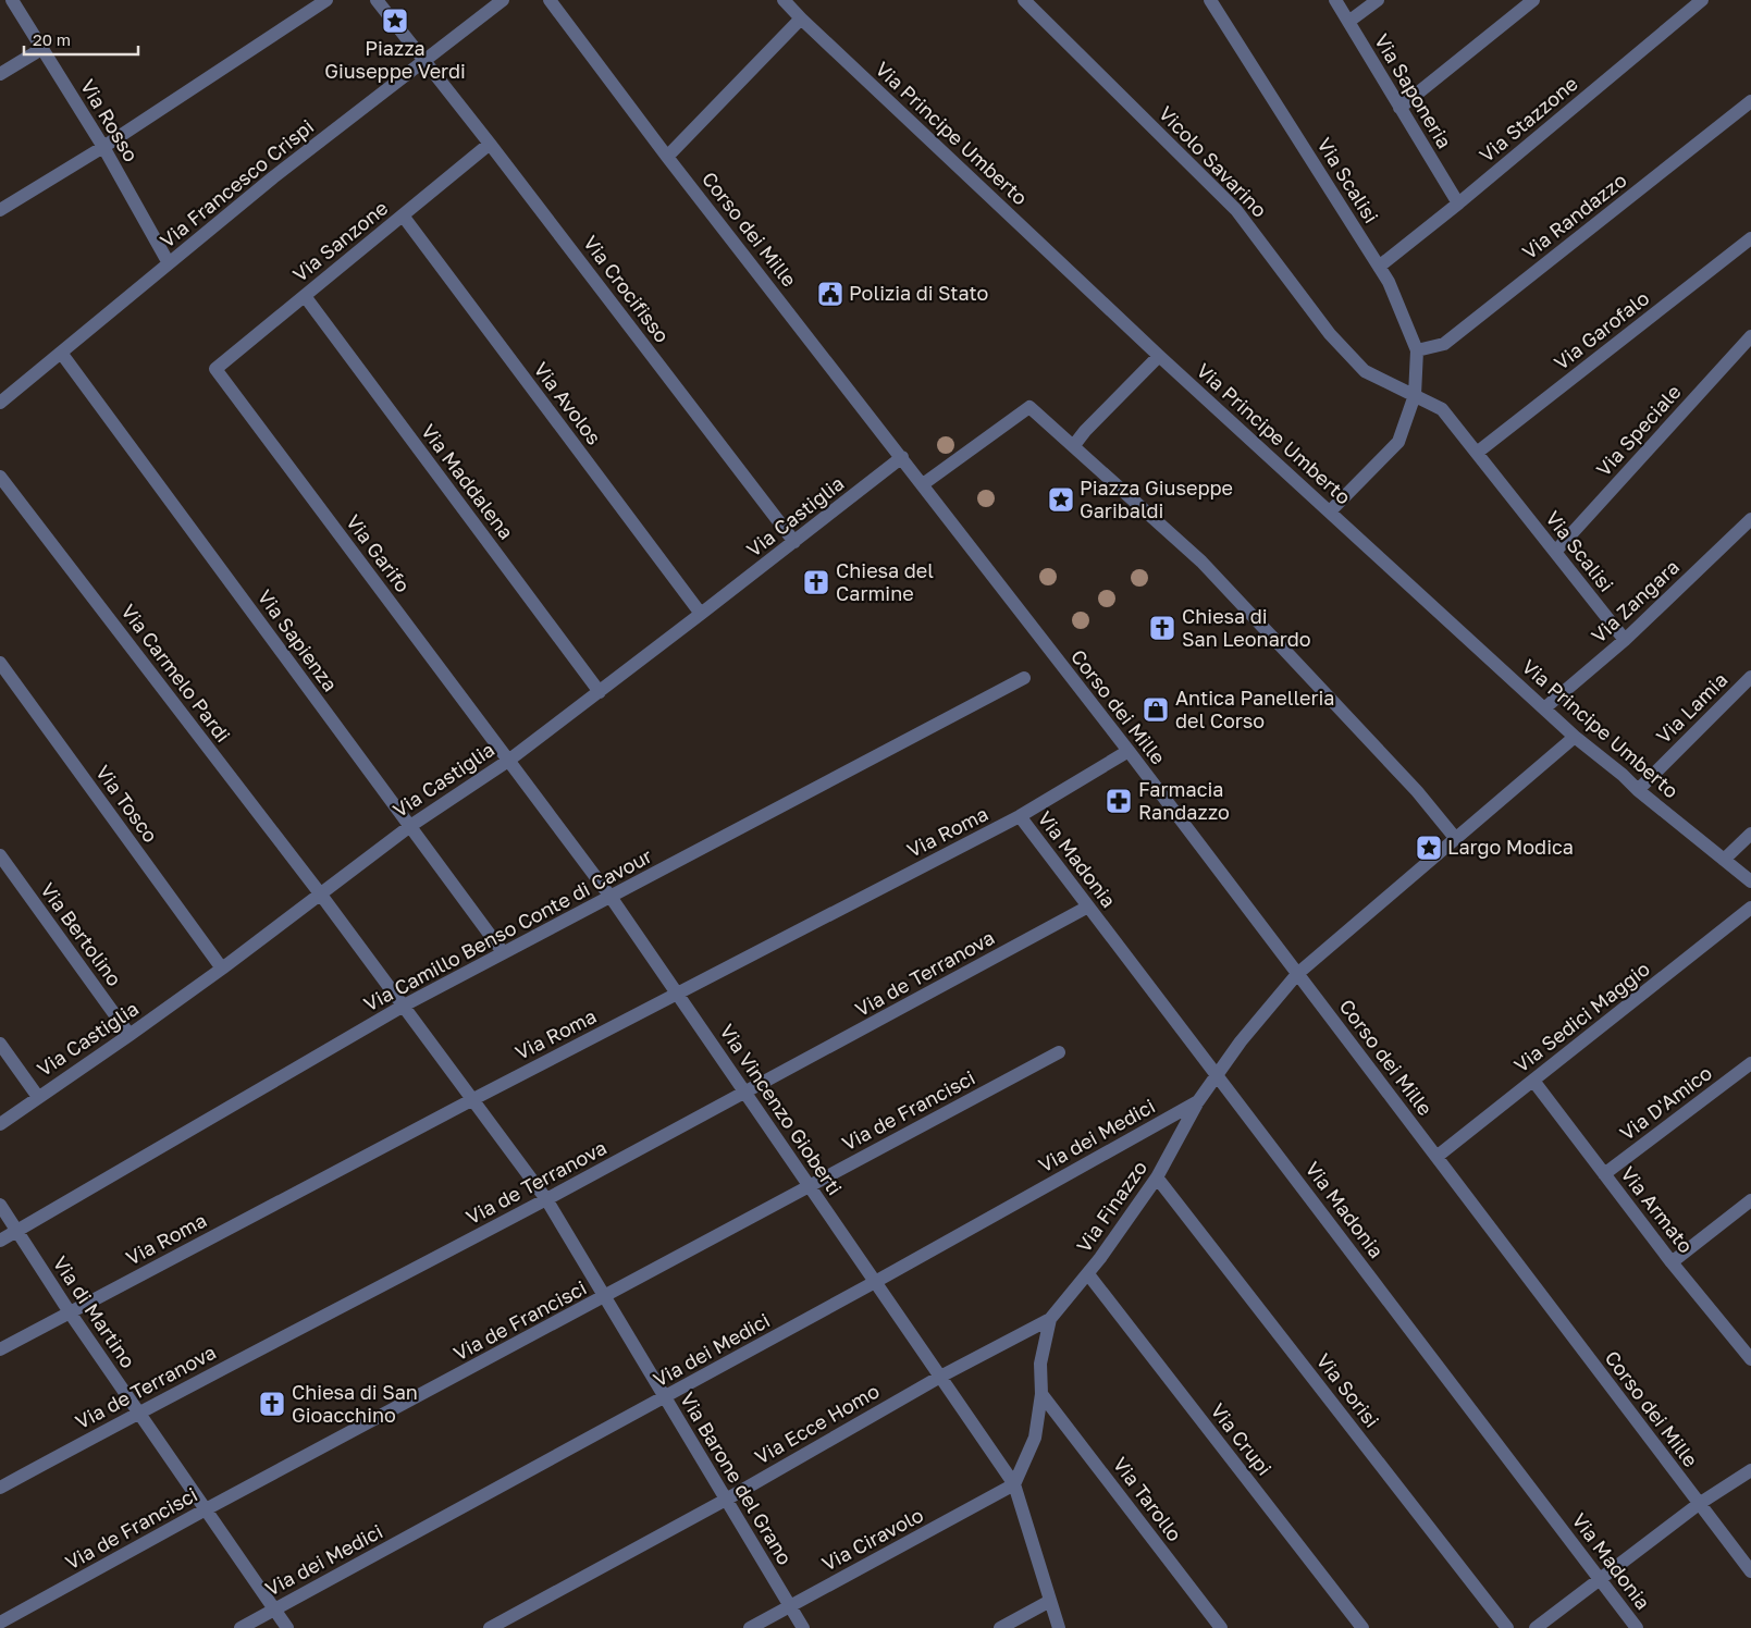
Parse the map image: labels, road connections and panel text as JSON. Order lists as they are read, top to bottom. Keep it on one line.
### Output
{"streets":{"street":["Via Saponeria","Via Stazzone","Via Rosso","Via Principe Umberto","Vicolo Savarino","Via Scalisi","Via Francesco Crispi","Via Randazzo","Corso dei Mille","Via Sanzone","Via Crocifisso","Via Garofalo","Via Avolos","Via Speciale","Via Maddalena","Via Castiglia","Via Garifo","Via Zangara","Via Sapienza","Via Carmelo Pardi","Via Lamia","Via Tosco","Via Roma","Via Madonia","Via Camillo Benso Conte di Cavour","Via Bertolino","Via de Terranova","Via Sedici Maggio","Via D'Amico","Via Vincenzo Gioberti","Via de Francisci","Via dei Medici","Via Finazzo","Via Armato","Via di Martino","Via Sorisi","Via Ecce Homo","Via Crupi","Via Barone del Grano","Via Tarollo","Via Ciravolo"]},"crossings":[["Via Saponeria","Via Stazzone"],["Via Stazzone","Via Scalisi"],["Via Rosso","Via Francesco Crispi"],["Via Principe Umberto","Via Scalisi"],["Via Principe Umberto","Via Zangara"],["Via Principe Umberto","Via Lamia"],["Vicolo Savarino","Via Scalisi"],["Via Scalisi","Via Randazzo"],["Via Scalisi","Via Garofalo"],["Via Scalisi","Via Speciale"],["Via Scalisi","Via Zangara"],["Via Francesco Crispi","Via Crocifisso"],["Via Francesco Crispi","Via Sapienza"],["Corso dei Mille","Via Castiglia"],["Corso dei Mille","Via Roma"],["Corso dei Mille","Via Sedici Maggio"],["Corso dei Mille","Via Finazzo"],["Via Sanzone","Via Crocifisso"],["Via Sanzone","Via Avolos"],["Via Sanzone","Via Maddalena"],["Via Sanzone","Via Garifo"],["Via Crocifisso","Via Castiglia"],["Via Avolos","Via Castiglia"],["Via Maddalena","Via Castiglia"],["Via Castiglia","Via Garifo"],["Via Castiglia","Via Sapienza"],["Via Castiglia","Via Carmelo Pardi"],["Via Castiglia","Via Tosco"],["Via Castiglia","Via Bertolino"],["Via Castiglia","Via Vincenzo Gioberti"],["Via Castiglia","Via Barone del Grano"],["Via Garifo","Via Vincenzo Gioberti"],["Via Sapienza","Via Camillo Benso Conte di Cavour"],["Via Carmelo Pardi","Via Barone del Grano"],["Via Roma","Via Madonia"],["Via Roma","Via Vincenzo Gioberti"],["Via Roma","Via di Martino"],["Via Roma","Via Barone del Grano"],["Via Madonia","Via de Terranova"],["Via Madonia","Via Finazzo"],["Via Camillo Benso Conte di Cavour","Via Vincenzo Gioberti"],["Via Camillo Benso Conte di Cavour","Via di Martino"],["Via Camillo Benso Conte di Cavour","Via Barone del Grano"],["Via de Terranova","Via Vincenzo Gioberti"],["Via de Terranova","Via di Martino"],["Via de Terranova","Via Barone del Grano"],["Via Sedici Maggio","Via Armato"],["Via D'Amico","Via Armato"],["Via Vincenzo Gioberti","Via de Francisci"],["Via Vincenzo Gioberti","Via dei Medici"],["Via Vincenzo Gioberti","Via Finazzo"],["Via Vincenzo Gioberti","Via Ecce Homo"],["Via Vincenzo Gioberti","Via Ciravolo"],["Via de Francisci","Via di Martino"],["Via de Francisci","Via Barone del Grano"],["Via dei Medici","Via Finazzo"],["Via dei Medici","Via di Martino"],["Via dei Medici","Via Barone del Grano"],["Via Finazzo","Via Sorisi"],["Via Finazzo","Via Ecce Homo"],["Via Finazzo","Via Crupi"],["Via Finazzo","Via Tarollo"],["Via Finazzo","Via Ciravolo"],["Via Ecce Homo","Via Barone del Grano"],["Via Barone del Grano","Via Ciravolo"]],"places":{"place":["Piazza Giuseppe Verdi","Piazza Giuseppe Garibaldi","Largo Modica"],"public building":["Polizia di Stato"],"church":["Chiesa del Carmine","Chiesa di San Leonardo","Chiesa di San Gioacchino"],"shop":["Antica Panelleria del Corso"],"pharmacy":["Farmacia Randazzo"]},"scale_bar":"20 m"}
